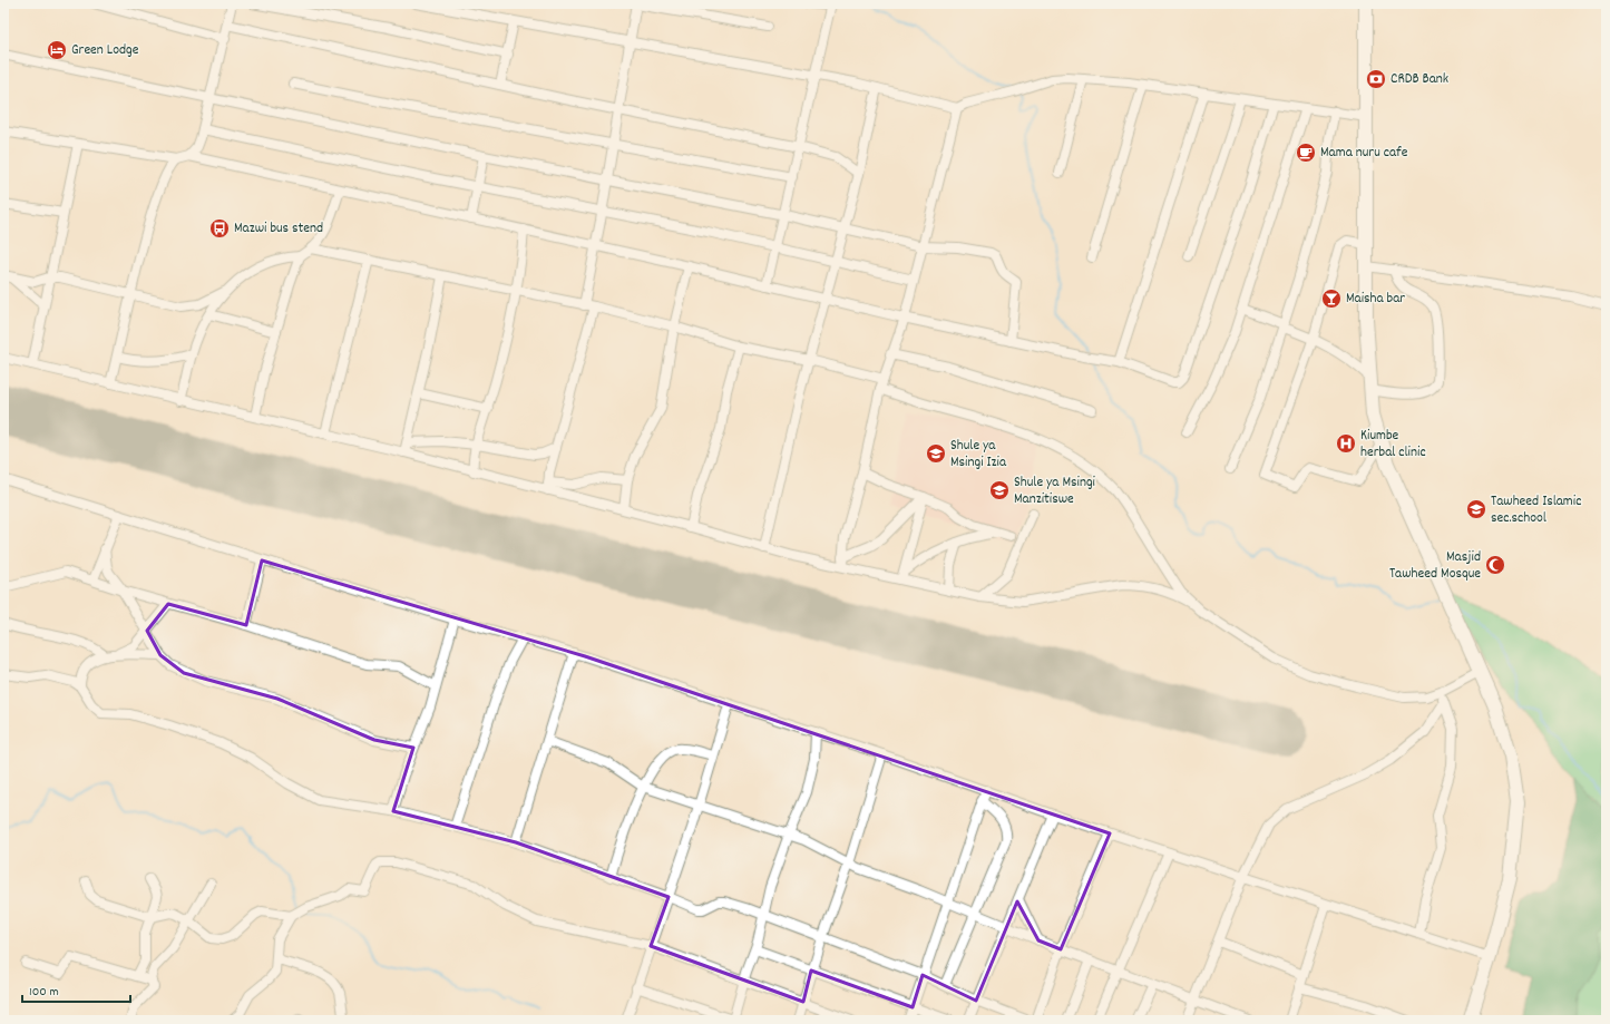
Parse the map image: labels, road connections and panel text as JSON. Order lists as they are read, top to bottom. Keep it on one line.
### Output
{"places":{"hotel":["Green Lodge"],"bank":["CRDB Bank"],"cafe":["Mama nuru cafe"],"bus stop":["Mazwi bus stend"],"bar":["Maisha bar"],"hospital":["Kiumbe herbal clinic"],"school or university":["Shule ya Msingi Izia","Shule ya Msingi Manzitiswe","Tawheed Islamic sec.school"],"mosque":["Masjid Tawheed Mosque"]},"scale_bar":"100 m"}
